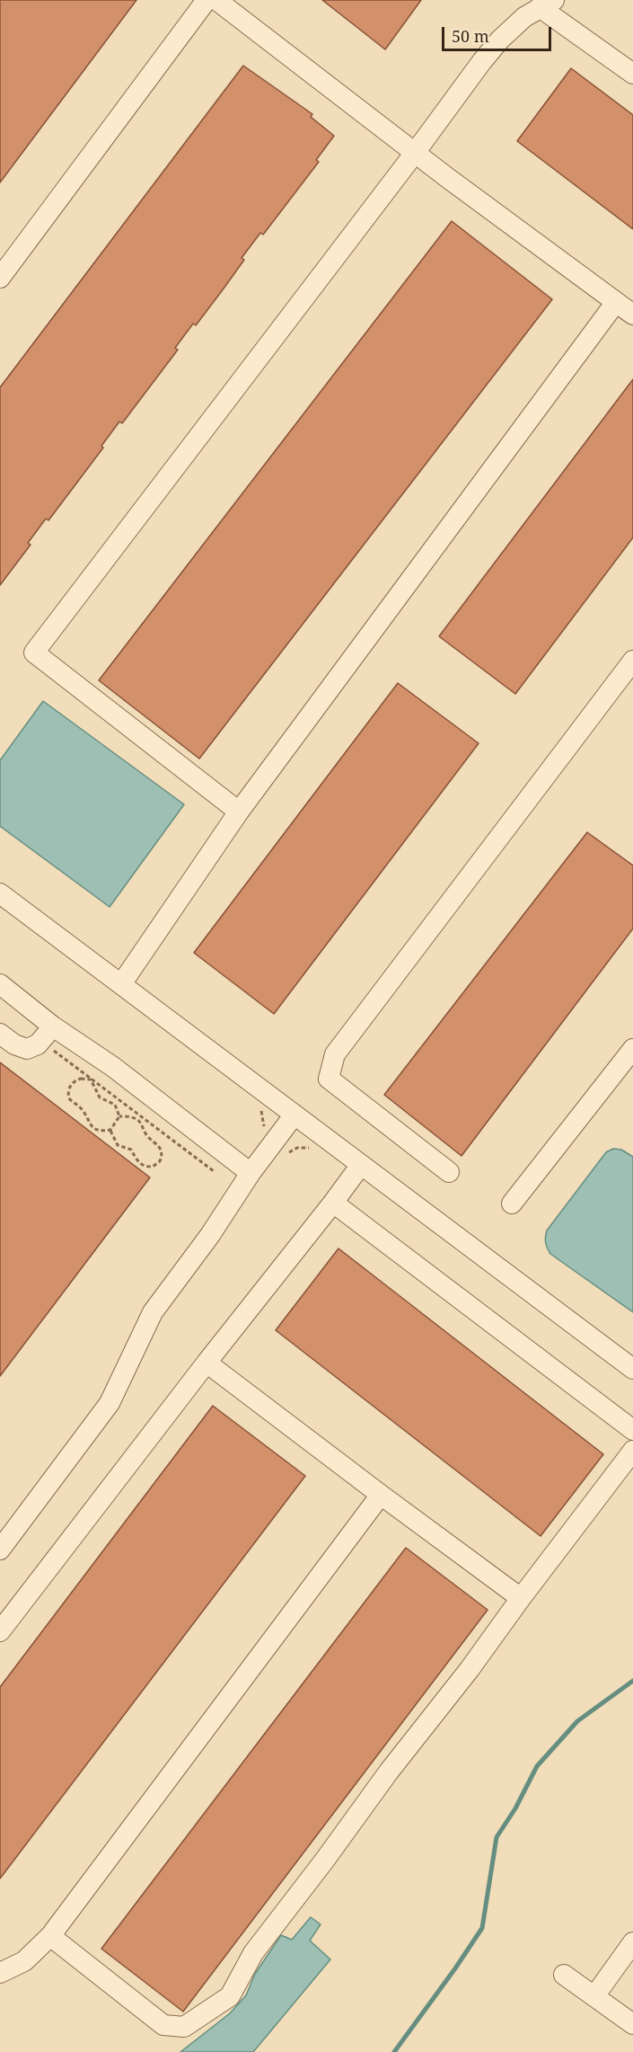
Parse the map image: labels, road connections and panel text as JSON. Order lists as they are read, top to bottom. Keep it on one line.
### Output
{"scale_bar":"50 m"}
